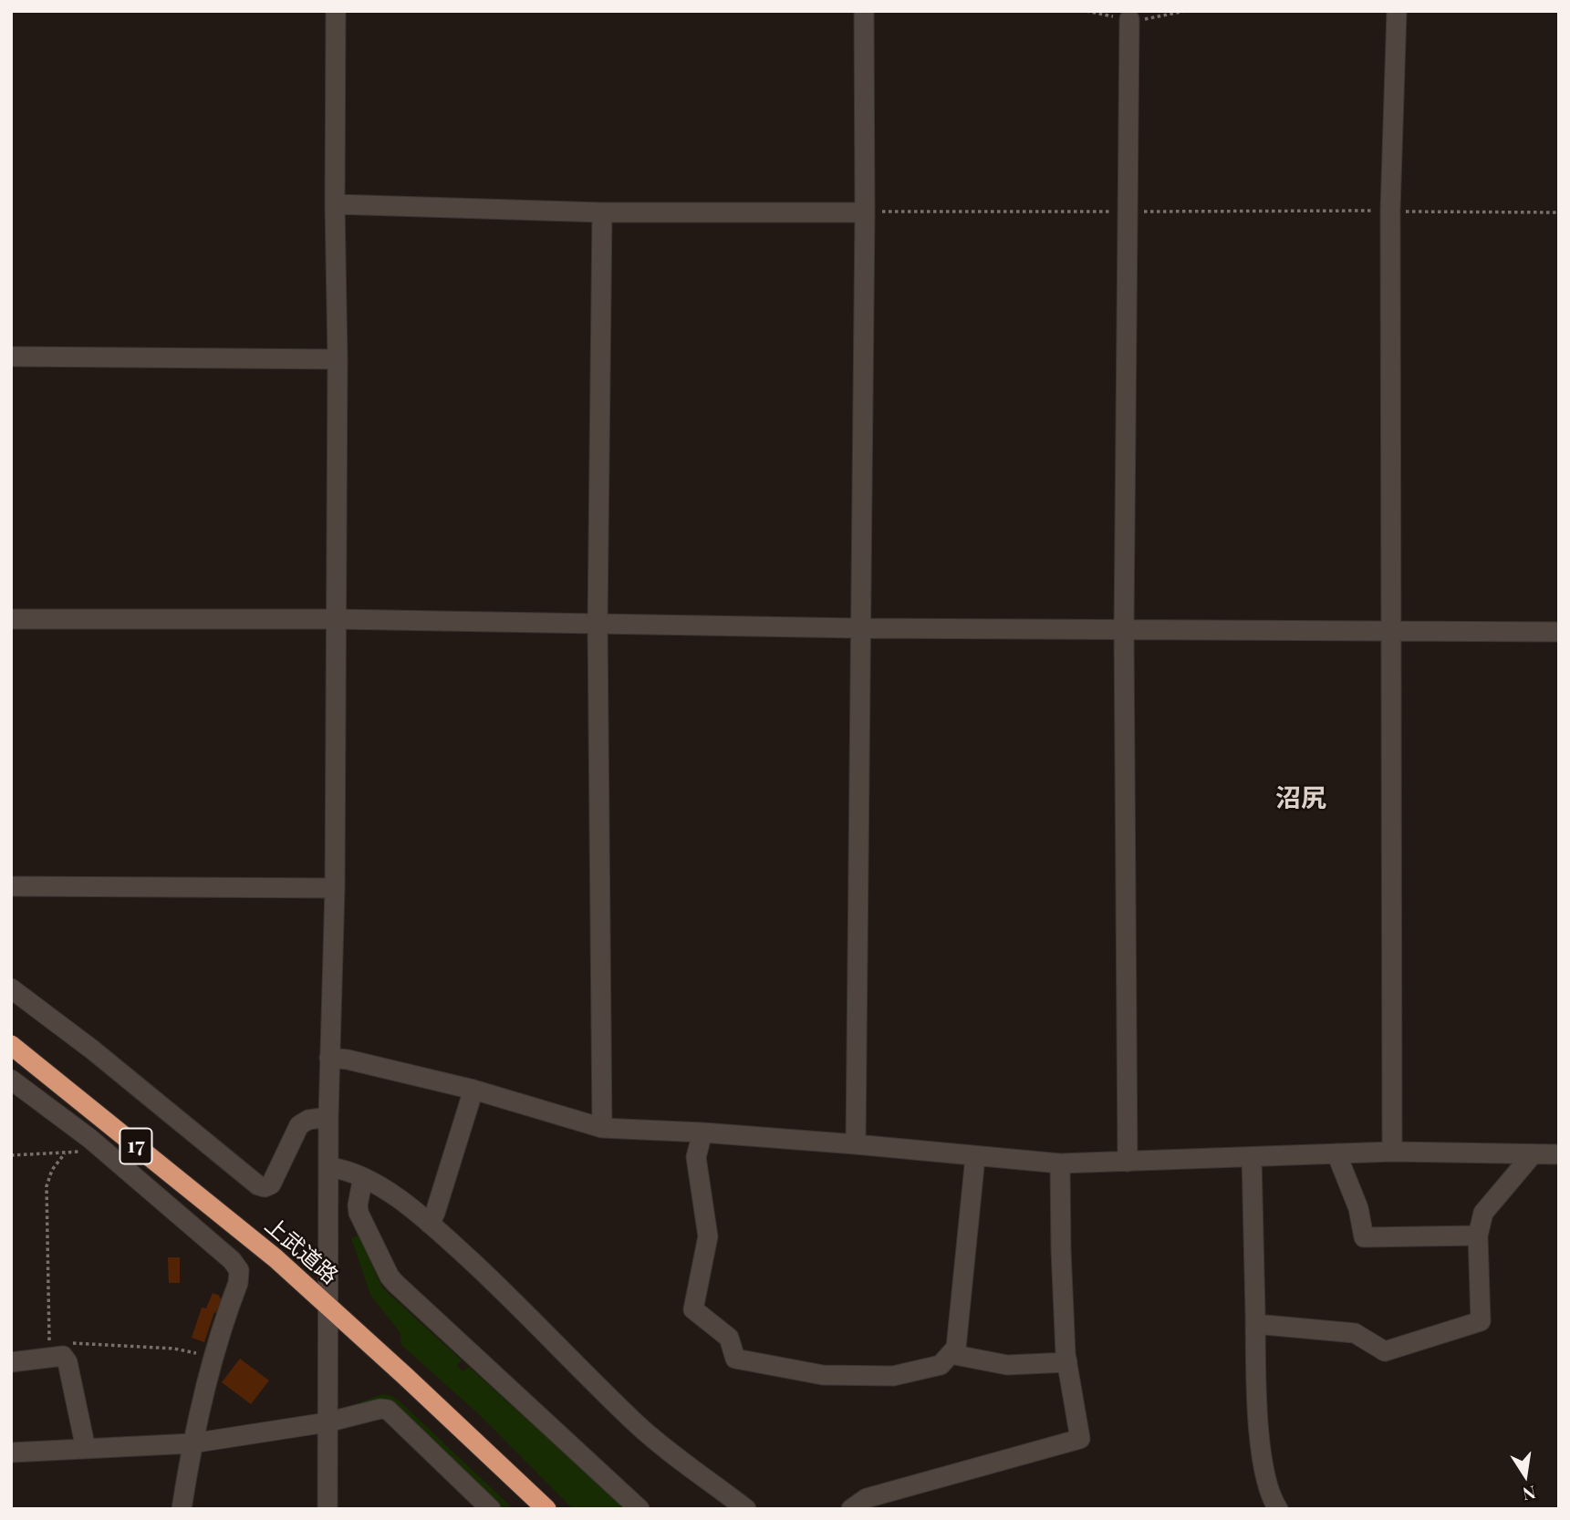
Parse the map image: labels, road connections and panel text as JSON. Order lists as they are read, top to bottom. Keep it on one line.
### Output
{"streets":{"highway":["17","上武道路"]},"districts":["沼尻"],"north":"bottom"}
